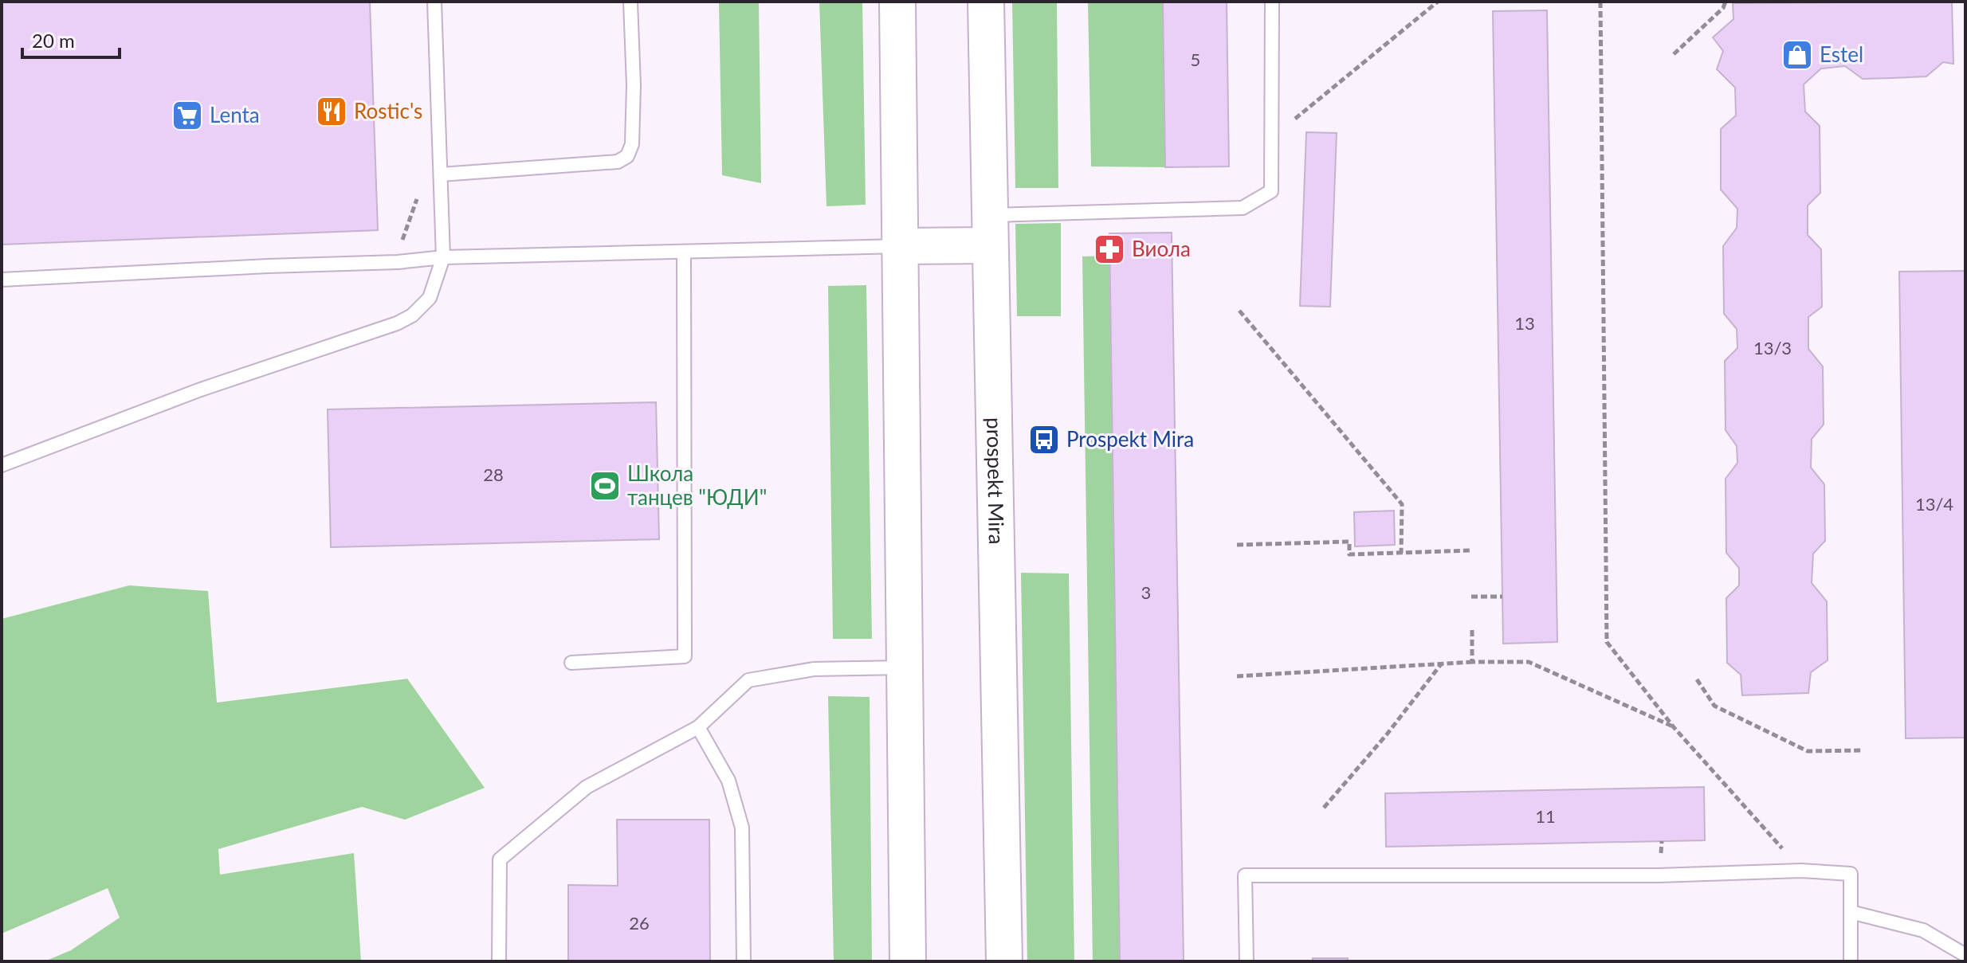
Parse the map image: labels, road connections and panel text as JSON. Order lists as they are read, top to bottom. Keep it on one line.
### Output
{"streets":{"main road":["prospekt Mira"]},"places":{"shop":["Estel"],"restaurant":["Rostic's"],"supermarket":["Lenta"],"pharmacy":["Виола"],"bus stop":["Prospekt Mira"],"sports":["Школа танцев \"ЮДИ\""]},"house_numbers":["5","13","13/3","28","13/4","3","11","26"],"scale_bar":"20 m"}
